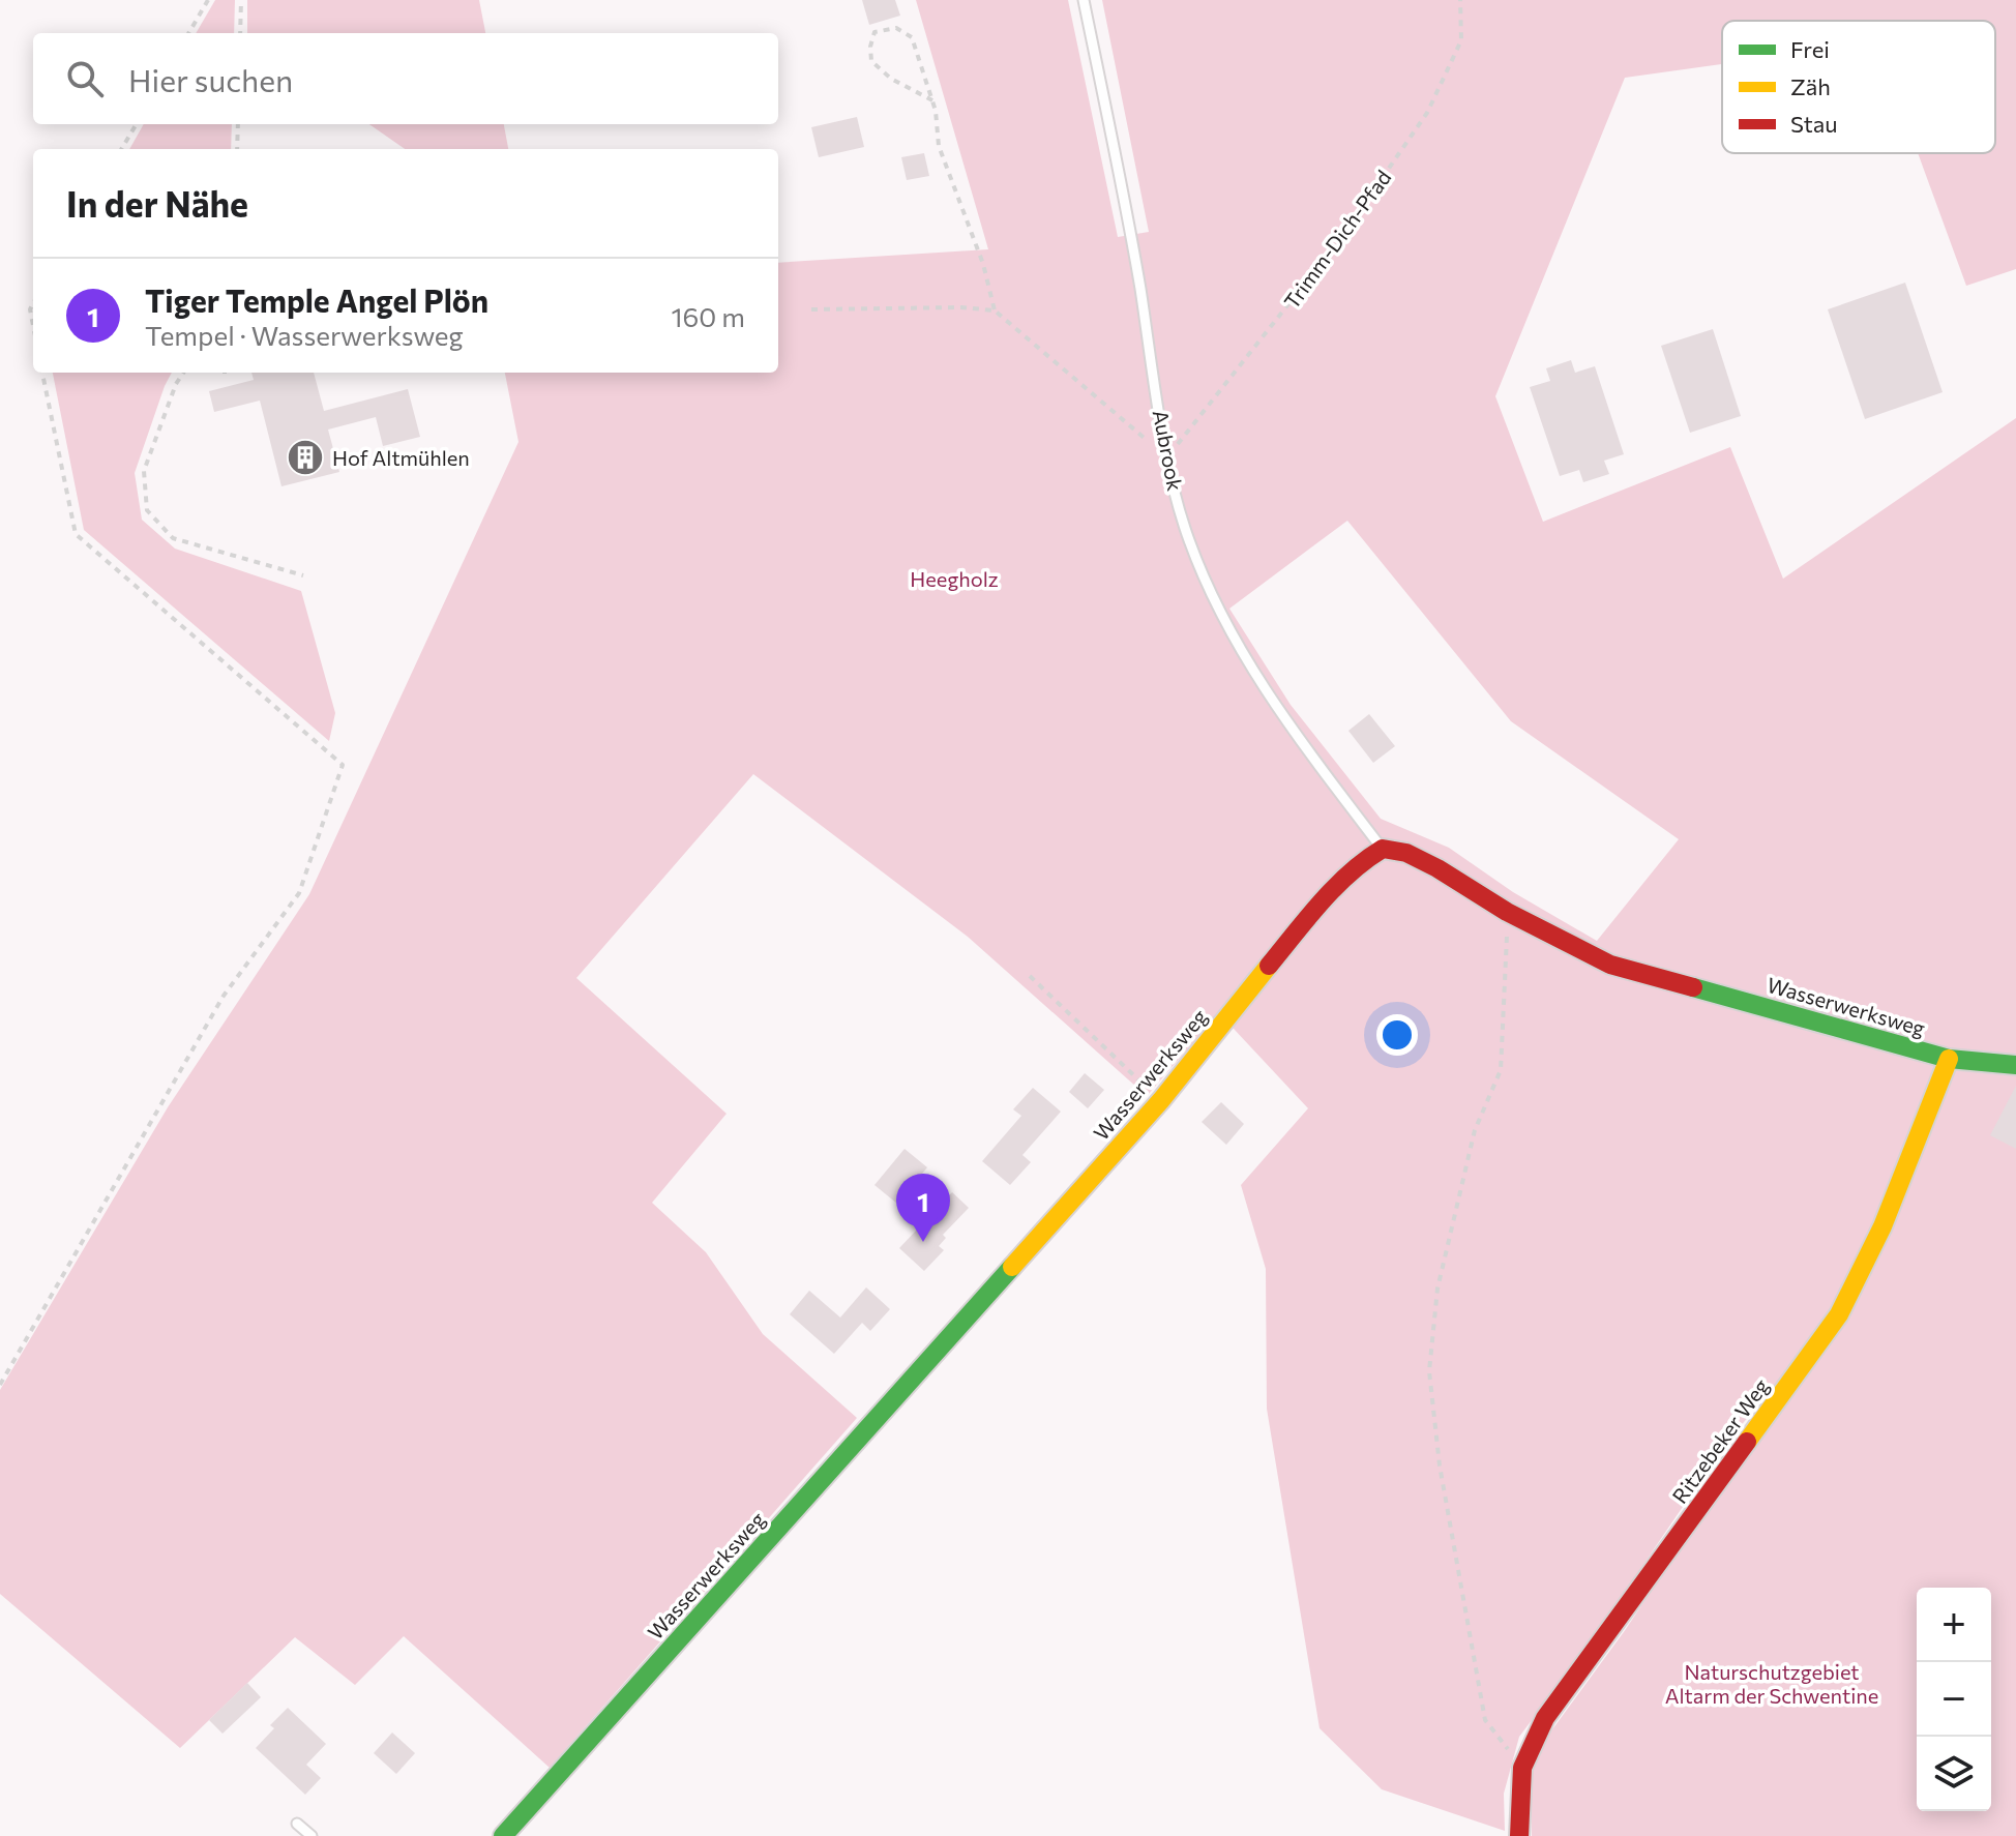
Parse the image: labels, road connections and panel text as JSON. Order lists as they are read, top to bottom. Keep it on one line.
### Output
{"streets":{"street":["Wasserwerksweg","Ritzebeker Weg"],"lane":["Aubrook"],"path":["Trimm-Dich-Pfad"]},"crossings":[["Trimm-Dich-Pfad","Aubrook"],["Aubrook","Wasserwerksweg"],["Wasserwerksweg","Ritzebeker Weg"]],"parks":["Heegholz","Naturschutzgebiet Altarm der Schwentine"],"places":{"building":["Hof Altmühlen"]},"legend":["Frei","Zäh","Stau"],"page":{"search":"Hier suchen","heading":"In der Nähe","list":[{"mark":"1","name":"Tiger Temple Angel Plön","note":"Tempel · Wasserwerksweg","value":"160 m"}],"pins":"1","map_buttons":["+","−"]}}
